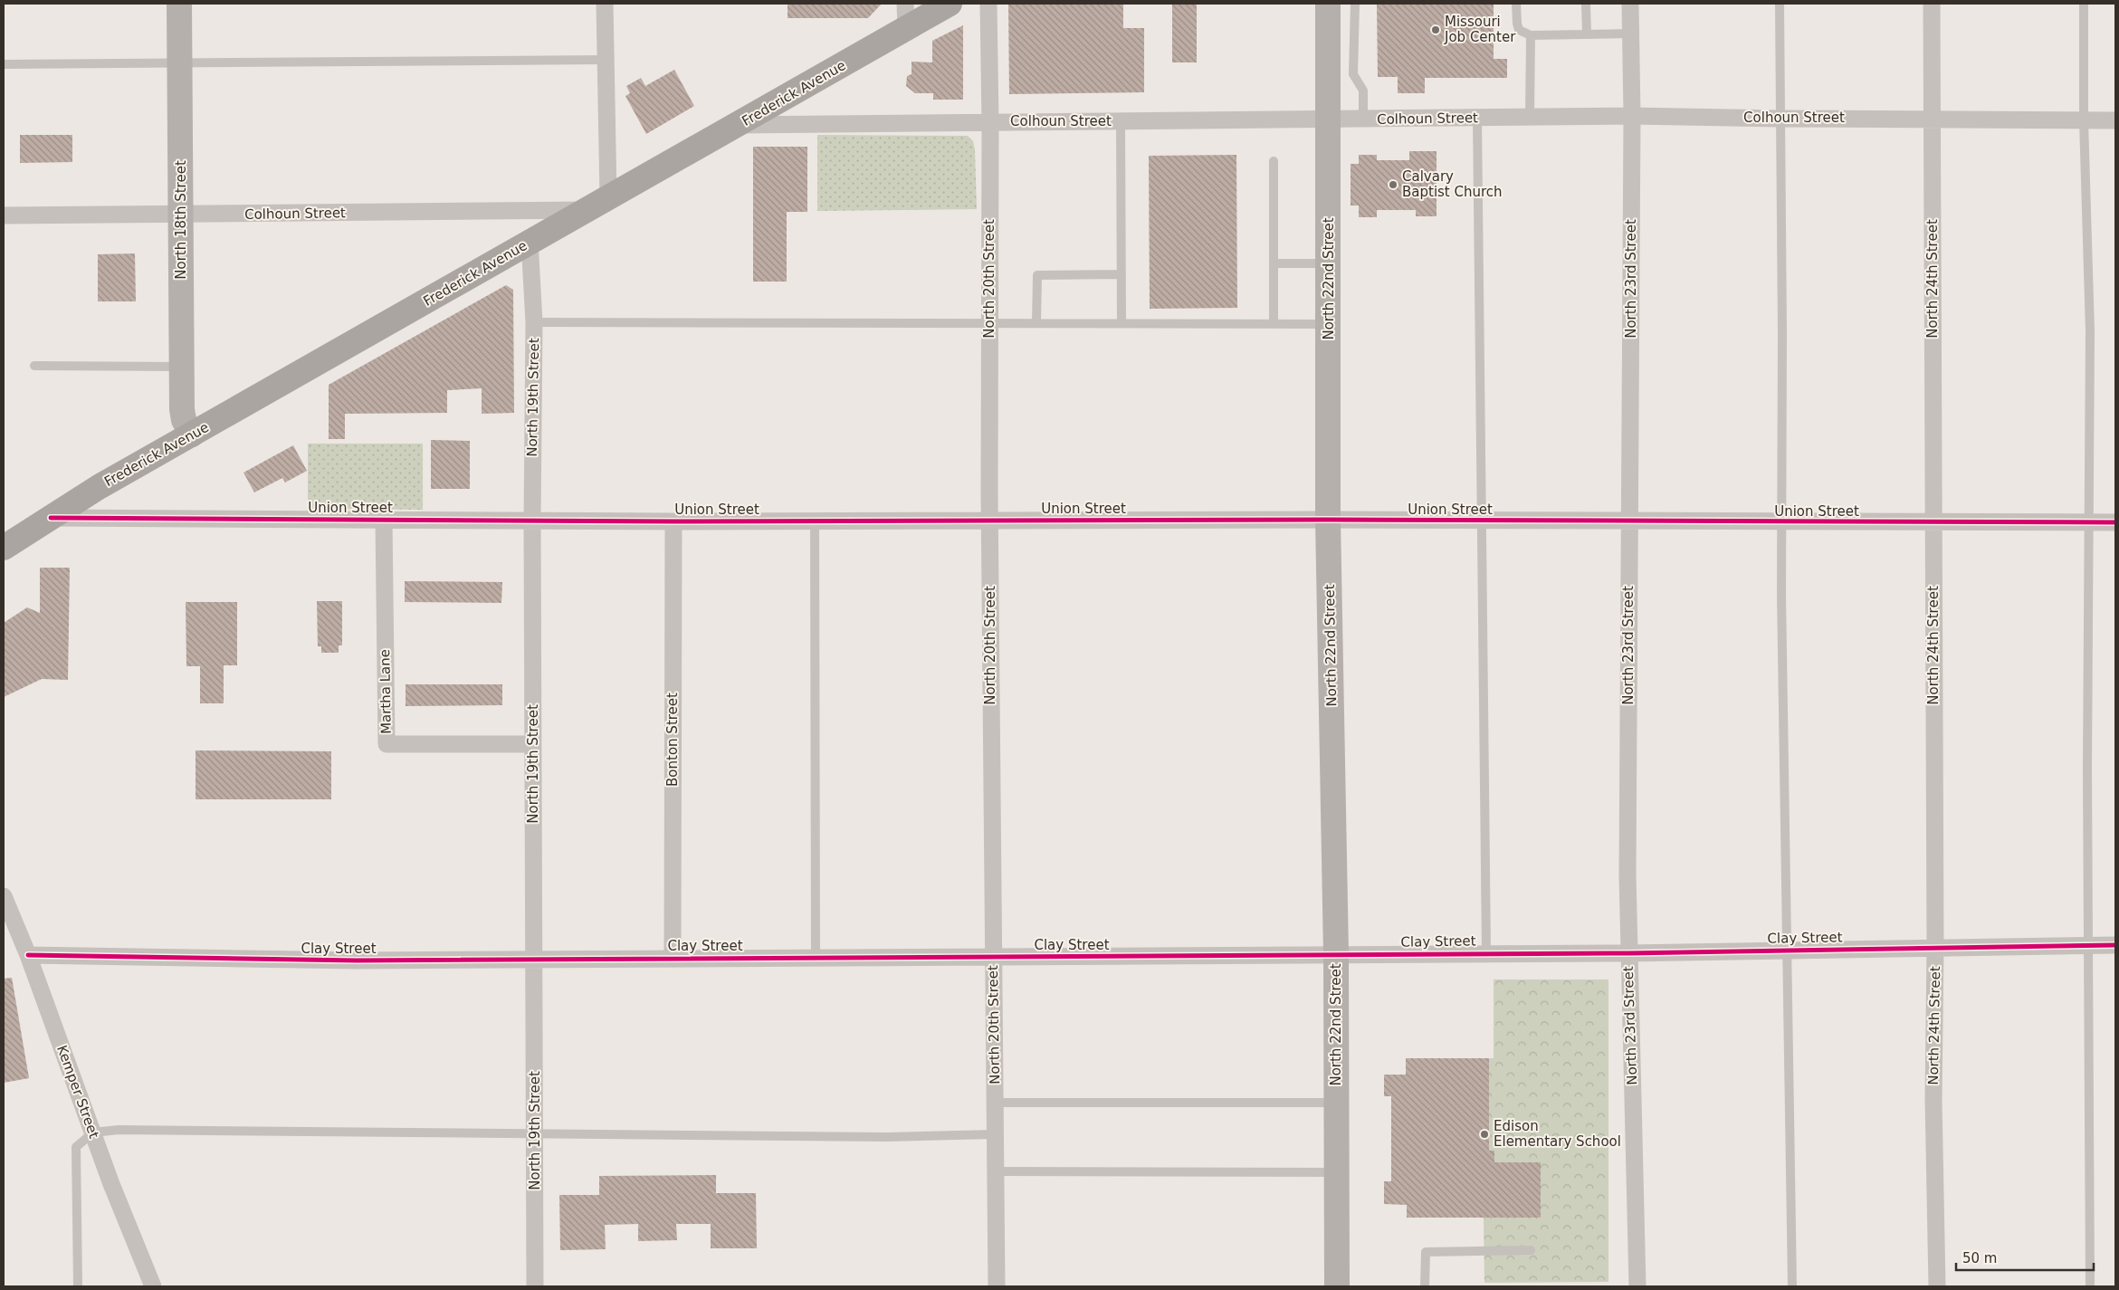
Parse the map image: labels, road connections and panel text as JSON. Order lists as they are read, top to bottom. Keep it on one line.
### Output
{"streets":{"main road":["Frederick Avenue","North 18th Street","North 22nd Street"],"street":["Colhoun Street","North 20th Street","North 23rd Street","North 24th Street","North 19th Street","Union Street","Martha Lane","Bonton Street","Clay Street","Kemper Street"]},"crossings":[["Frederick Avenue","Colhoun Street"],["Frederick Avenue","North 18th Street"],["Frederick Avenue","North 19th Street"],["Frederick Avenue","Union Street"],["Colhoun Street","North 18th Street"],["Colhoun Street","North 20th Street"],["Colhoun Street","North 22nd Street"],["Colhoun Street","North 23rd Street"],["Colhoun Street","North 24th Street"],["North 20th Street","Union Street"],["North 20th Street","Clay Street"],["North 22nd Street","Union Street"],["North 22nd Street","Clay Street"],["North 23rd Street","Union Street"],["North 23rd Street","Clay Street"],["North 24th Street","Union Street"],["North 24th Street","Clay Street"],["North 19th Street","Union Street"],["North 19th Street","Martha Lane"],["North 19th Street","Clay Street"],["Union Street","Martha Lane"],["Union Street","Bonton Street"],["Bonton Street","Clay Street"],["Clay Street","Kemper Street"]],"places":["Missouri Job Center","Calvary Baptist Church","Edison Elementary School"],"scale_bar":"50 m"}
